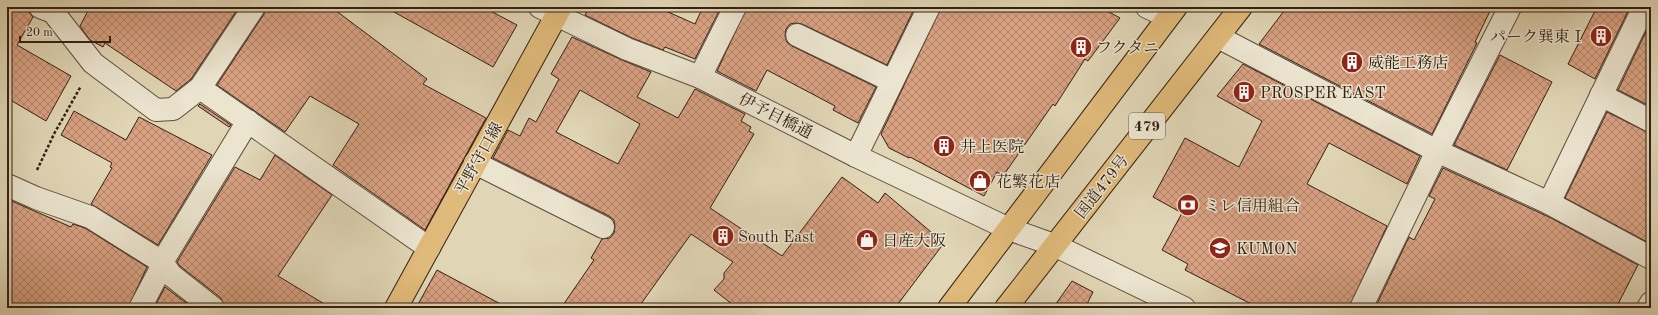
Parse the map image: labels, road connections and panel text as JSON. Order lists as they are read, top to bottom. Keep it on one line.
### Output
{"streets":{"main road":["479","平野守口線","国道479号"],"street":["伊予目橋通"]},"crossings":[["伊予目橋通","平野守口線"],["伊予目橋通","国道479号"]],"places":{"building":["パーク巽東Ⅰ","フクタニ","威能工務店","PROSPER EAST","井上医院","South East"],"shop":["花繁花店","日産大阪"],"bank":["ミレ信用組合"],"school or university":["KUMON"]},"scale_bar":"20 m"}
